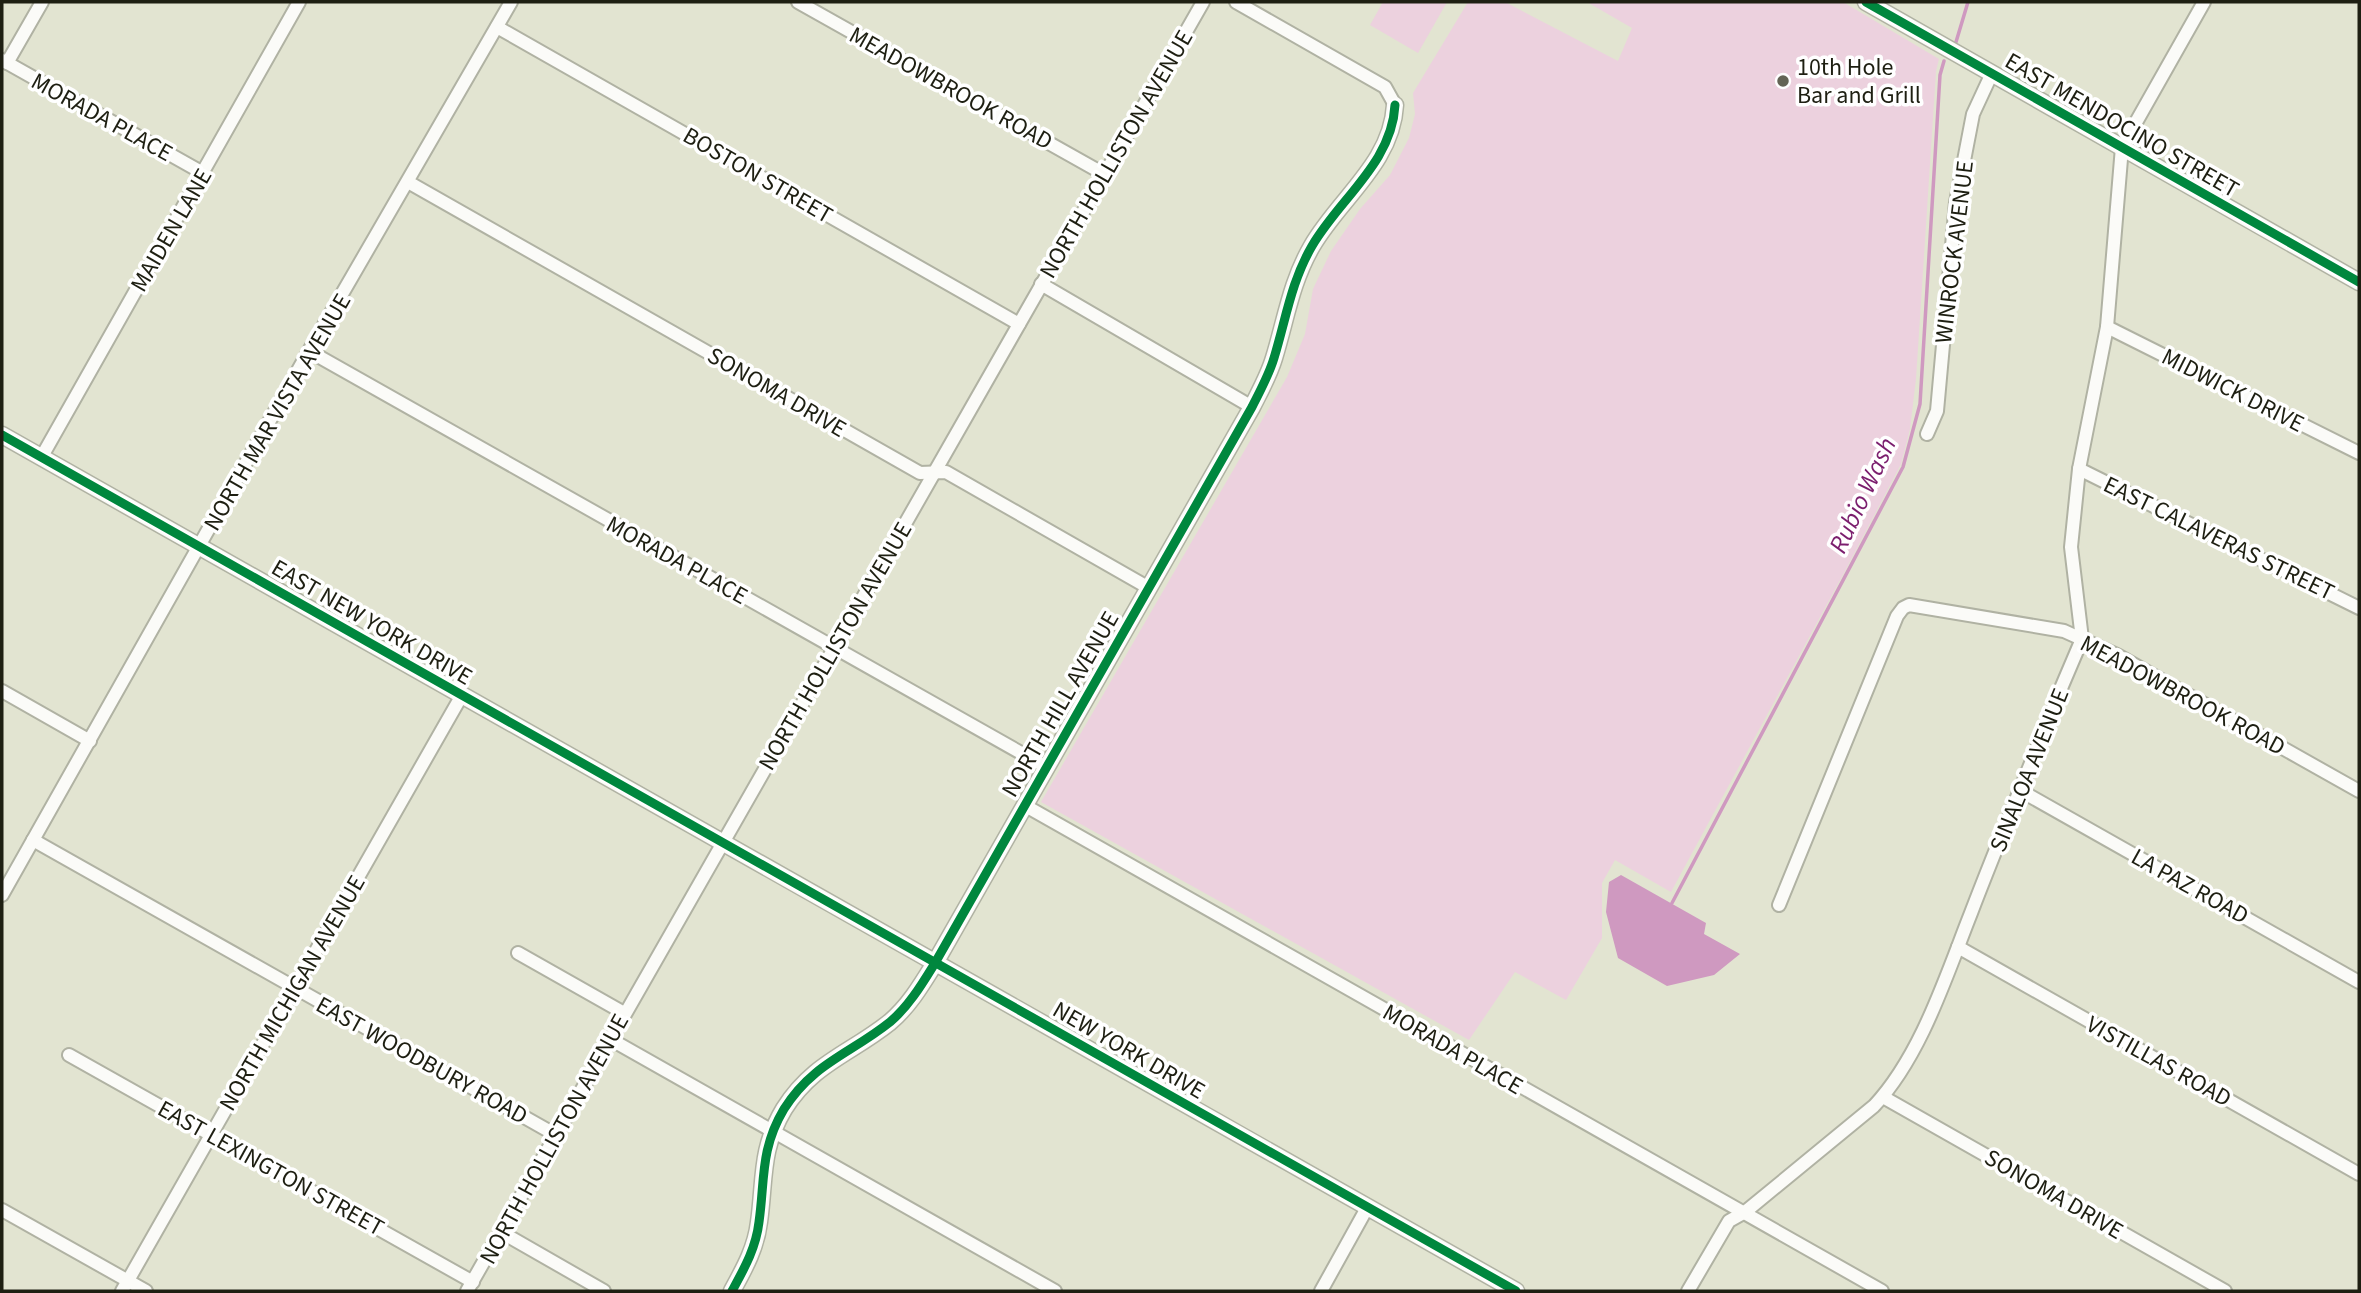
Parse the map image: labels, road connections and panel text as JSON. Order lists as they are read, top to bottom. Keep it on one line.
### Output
{"streets":{"street":["MEADOWBROOK ROAD","MORADA PLACE","EAST MENDOCINO STREET","NORTH HOLLISTON AVENUE","BOSTON STREET","MAIDEN LANE","WINROCK AVENUE","MIDWICK DRIVE","SONOMA DRIVE","NORTH MAR VISTA AVENUE","EAST CALAVERAS STREET","EAST NEW YORK DRIVE","NORTH HILL AVENUE","SINALOA AVENUE","LA PAZ ROAD","NORTH MICHIGAN AVENUE","NEW YORK DRIVE","EAST WOODBURY ROAD","VISTILLAS ROAD","EAST LEXINGTON STREET"]},"crossings":[["MEADOWBROOK ROAD","NORTH HOLLISTON AVENUE"],["MEADOWBROOK ROAD","SINALOA AVENUE"],["MORADA PLACE","NORTH HOLLISTON AVENUE"],["MORADA PLACE","MAIDEN LANE"],["MORADA PLACE","NORTH MAR VISTA AVENUE"],["MORADA PLACE","NORTH HILL AVENUE"],["MORADA PLACE","SINALOA AVENUE"],["EAST MENDOCINO STREET","WINROCK AVENUE"],["EAST MENDOCINO STREET","SINALOA AVENUE"],["NORTH HOLLISTON AVENUE","BOSTON STREET"],["NORTH HOLLISTON AVENUE","SONOMA DRIVE"],["NORTH HOLLISTON AVENUE","EAST NEW YORK DRIVE"],["NORTH HOLLISTON AVENUE","NEW YORK DRIVE"],["NORTH HOLLISTON AVENUE","EAST WOODBURY ROAD"],["NORTH HOLLISTON AVENUE","EAST LEXINGTON STREET"],["BOSTON STREET","NORTH MAR VISTA AVENUE"],["MAIDEN LANE","EAST NEW YORK DRIVE"],["MIDWICK DRIVE","SINALOA AVENUE"],["SONOMA DRIVE","NORTH MAR VISTA AVENUE"],["SONOMA DRIVE","NORTH HILL AVENUE"],["SONOMA DRIVE","SINALOA AVENUE"],["NORTH MAR VISTA AVENUE","EAST NEW YORK DRIVE"],["NORTH MAR VISTA AVENUE","EAST WOODBURY ROAD"],["EAST CALAVERAS STREET","SINALOA AVENUE"],["EAST NEW YORK DRIVE","NORTH MICHIGAN AVENUE"],["EAST NEW YORK DRIVE","NEW YORK DRIVE"],["NORTH HILL AVENUE","NEW YORK DRIVE"],["SINALOA AVENUE","LA PAZ ROAD"],["SINALOA AVENUE","VISTILLAS ROAD"],["NORTH MICHIGAN AVENUE","EAST WOODBURY ROAD"],["NORTH MICHIGAN AVENUE","EAST LEXINGTON STREET"]],"water":["Rubio Wash"],"places":["10th Hole Bar and Grill"]}
